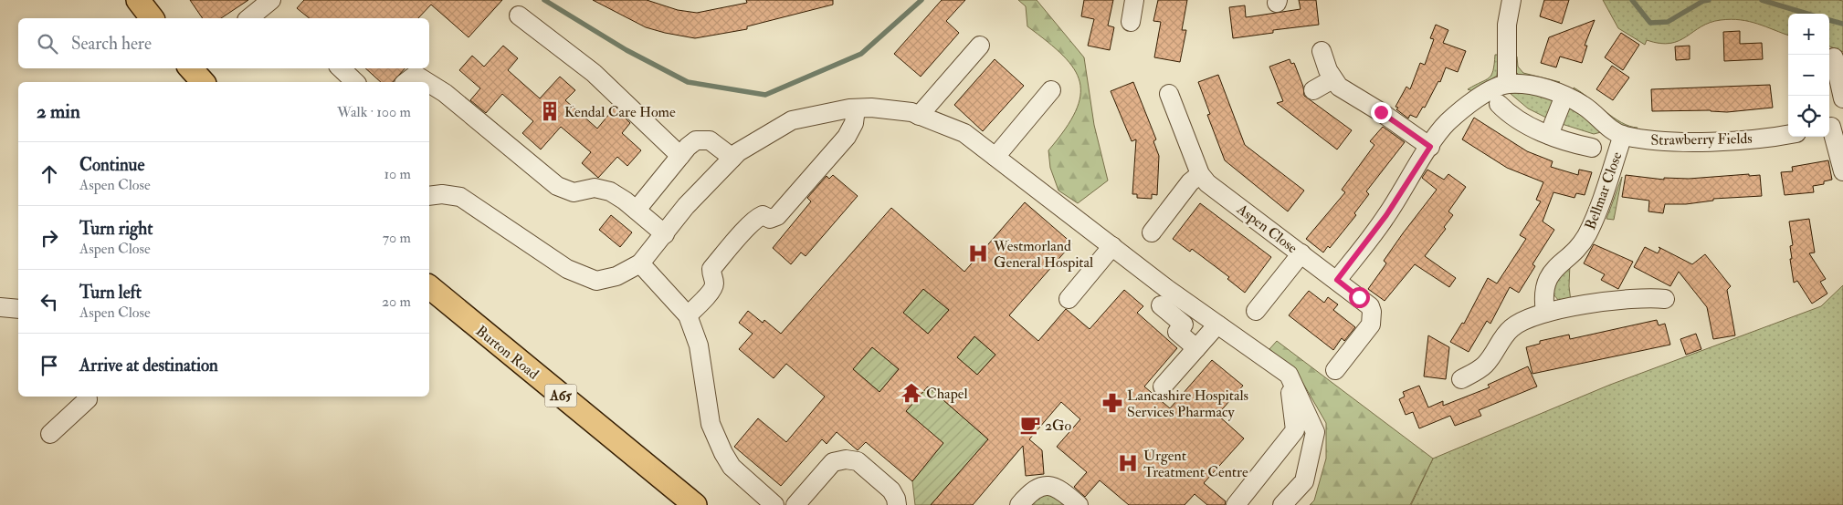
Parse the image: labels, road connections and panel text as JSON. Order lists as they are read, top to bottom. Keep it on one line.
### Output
{"streets":{"main road":["Burton Road","A65"],"street":["Strawberry Fields","Bellmar Close","Aspen Close"]},"crossings":[["Strawberry Fields","Bellmar Close"]],"places":{"building":["Kendal Care Home"],"hospital":["Westmorland General Hospital","Urgent Treatment Centre"],"temple":["Chapel"],"pharmacy":["Lancashire Hospitals Services Pharmacy"],"cafe":["2Go"]},"page":{"map_buttons":["+","−"],"search":"Search here","heading":["2 min","Walk · 100 m"],"list":[["Continue","Aspen Close","10 m"],["Turn right","Aspen Close","70 m"],["Turn left","Aspen Close","20 m"],"Arrive at destination"]}}
